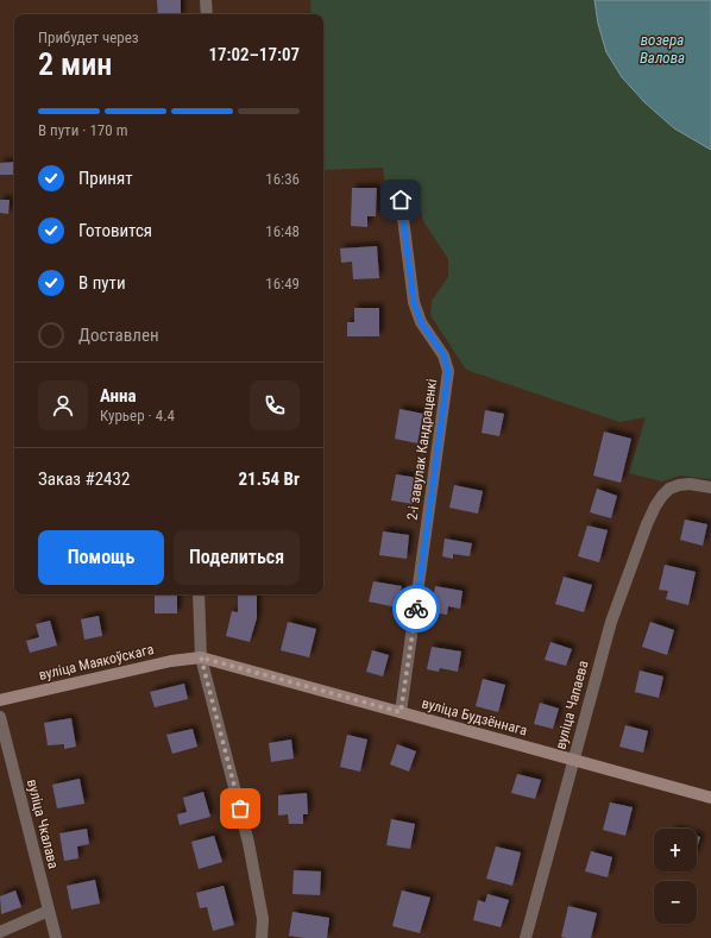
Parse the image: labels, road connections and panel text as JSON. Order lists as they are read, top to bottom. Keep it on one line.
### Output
{"streets":{"street":["2-і завулак Кандраценкі","вуліца Маякоўскага","вуліца Чапаева","вуліца Будзённага","вуліца Чкалава"]},"crossings":[["2-і завулак Кандраценкі","вуліца Будзённага"],["вуліца Маякоўскага","вуліца Будзённага"],["вуліца Чапаева","вуліца Будзённага"]],"water":["возера Валова"],"page":{"heading":["2 мин","Прибудет через","17:02–17:07"],"panel":["Анна","Курьер · 4.4","Заказ #2432","21.54 Br"],"bar":"В пути · 170 m","list":[["Принят","16:36"],["Готовится","16:48"],["В пути","16:49"],"Доставлен"],"buttons":["Помощь","Поделиться"],"map_buttons":["+","−"]}}
